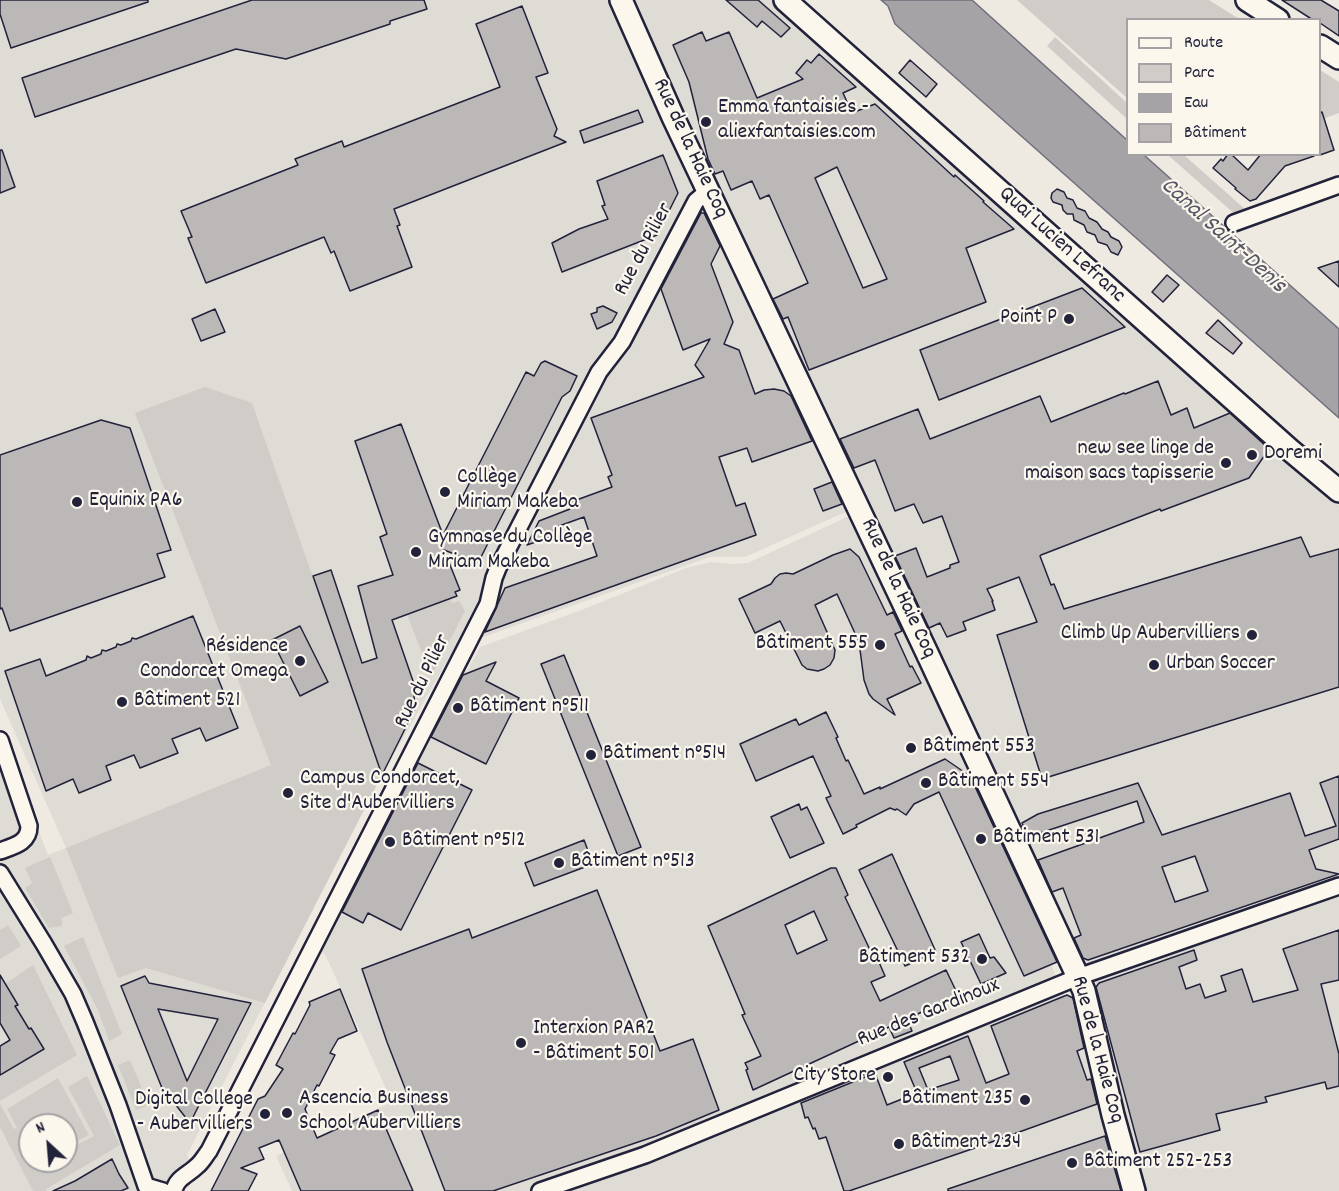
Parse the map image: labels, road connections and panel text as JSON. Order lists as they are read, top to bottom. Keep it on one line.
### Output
{"streets":{"main road":["Rue de la Haie Coq","Quai Lucien Lefranc"],"street":["Rue du Pilier","Rue des Gardinoux"]},"crossings":[["Rue de la Haie Coq","Rue du Pilier"],["Rue de la Haie Coq","Rue des Gardinoux"]],"water":["Canal Saint-Denis"],"places":["Emma fantaisies - aliexfantaisies.com","Point P","Doremi","new see linge de maison sacs tapisserie","Collège Miriam Makeba","Equinix PA6","Gymnase du Collège Miriam Makeba","Climb Up Aubervilliers","Bâtiment 555","Résidence Condorcet Omega","Urban Soccer","Bâtiment 521","Bâtiment n°511","Bâtiment 553","Bâtiment n°514","Bâtiment 554","Campus Condorcet, Site d'Aubervilliers","Bâtiment 531","Bâtiment n°512","Bâtiment n°513","Bâtiment 532","Interxion PAR2 - Bâtiment 501","City Store","Bâtiment 235","Ascencia Business School Aubervilliers","Digital College - Aubervilliers","Bâtiment 234","Bâtiment 252-253"],"legend":["Route","Parc","Eau","Bâtiment"],"north":"top left"}
